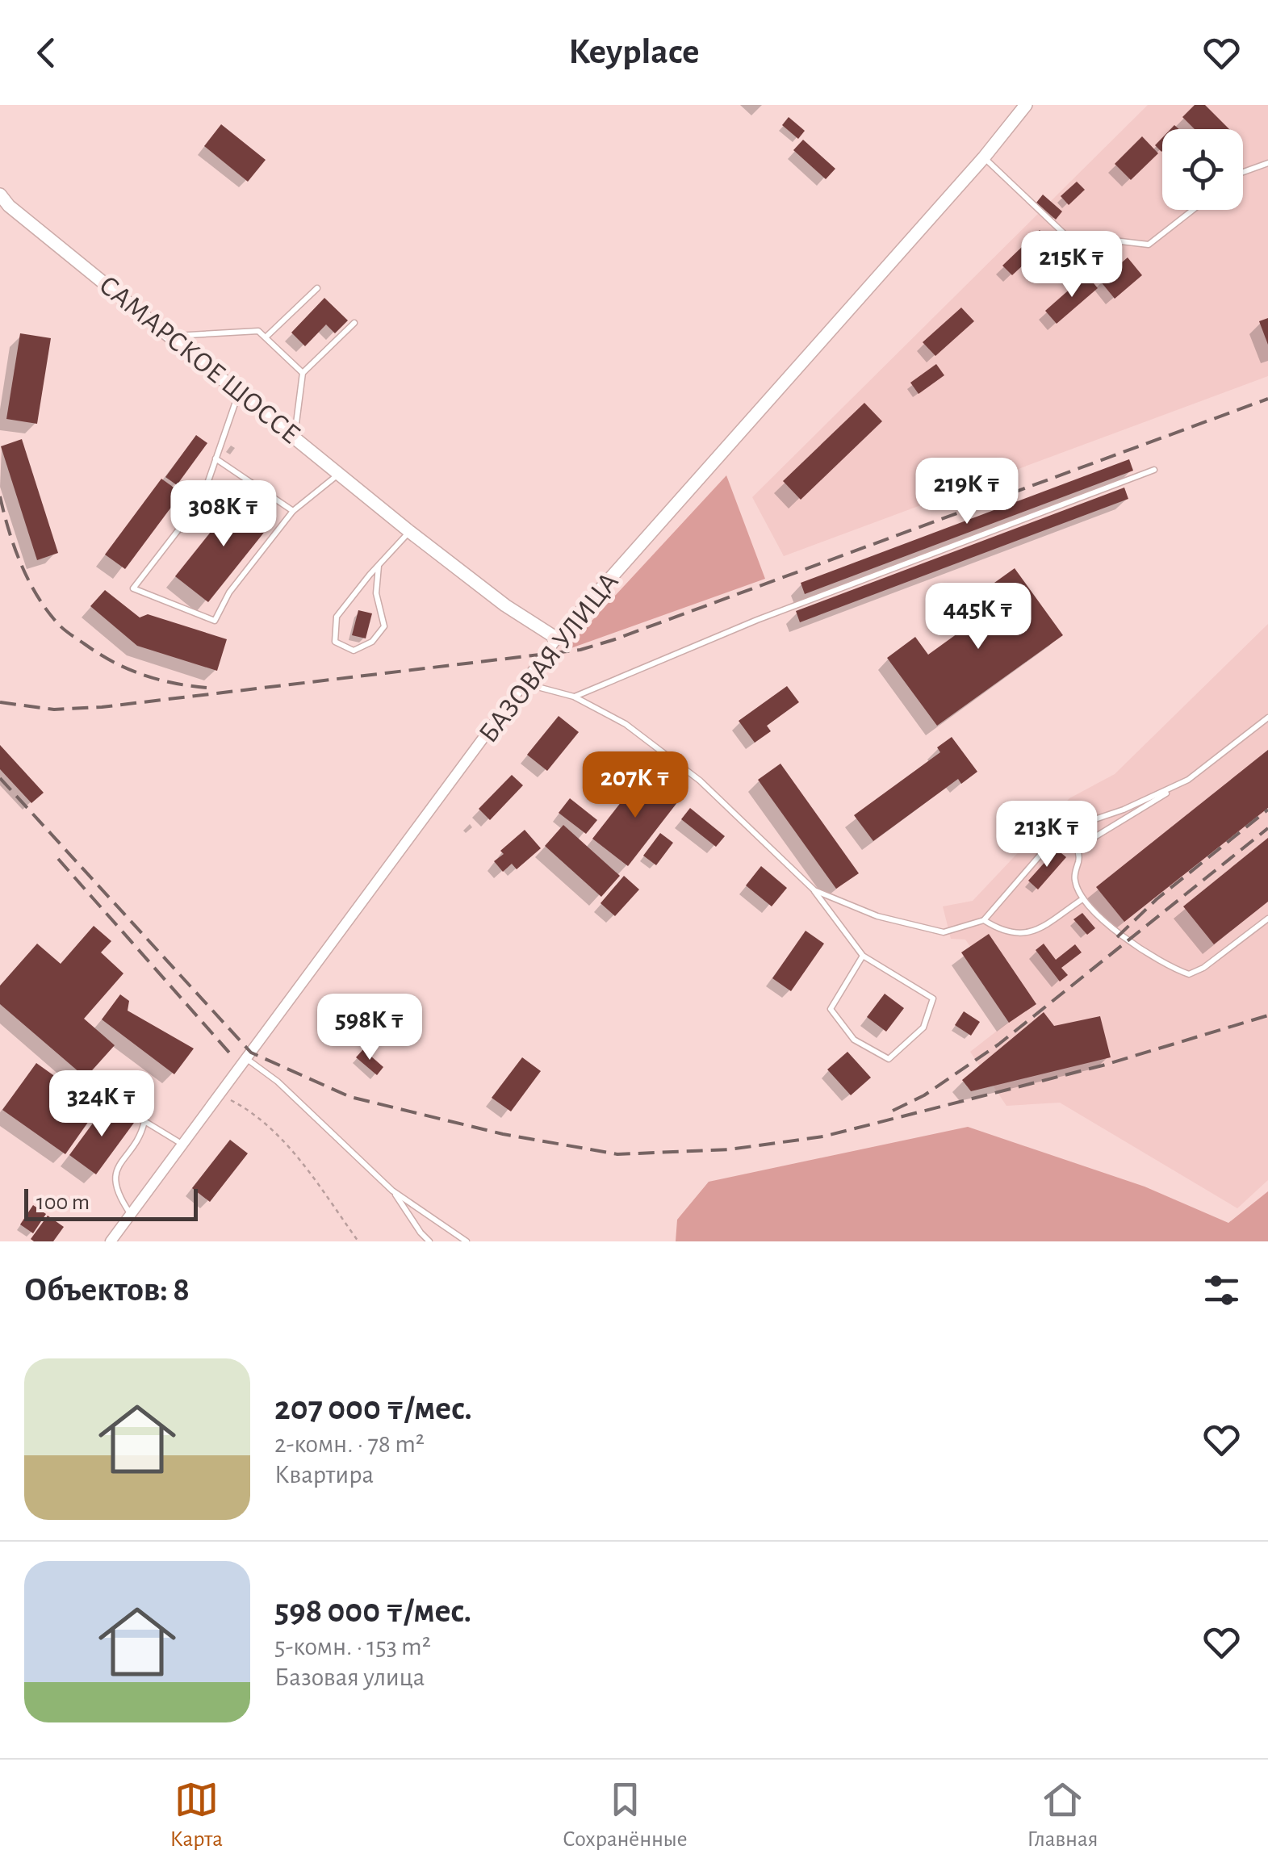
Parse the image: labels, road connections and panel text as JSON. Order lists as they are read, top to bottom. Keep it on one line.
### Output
{"streets":{"street":["САМАРСКОЕ ШОССЕ","БАЗОВАЯ УЛИЦА"]},"crossings":[["САМАРСКОЕ ШОССЕ","БАЗОВАЯ УЛИЦА"]],"scale_bar":"100 m","page":{"header":"Keyplace","price":["215K ₸","219K ₸","308K ₸","445K ₸","207K ₸","213K ₸","598K ₸","324K ₸"],"scale":"100 m","heading":"Объектов: 8","list":[{"name":"207 000 ₸/мес.","note":"2-комн. · 78 m² · Квартира"},{"name":"598 000 ₸/мес.","note":"5-комн. · 153 m² · Базовая улица"}],"tabs":["Карта","Сохранённые","Главная"]}}
